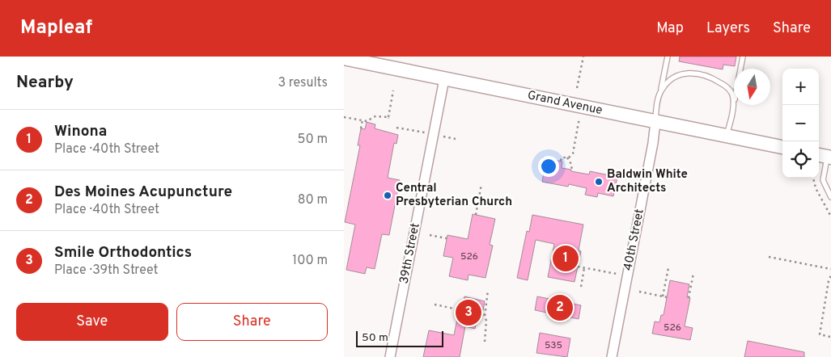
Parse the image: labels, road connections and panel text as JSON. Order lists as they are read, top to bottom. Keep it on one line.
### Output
{"streets":{"main road":["Grand Avenue"],"street":["40th Street","39th Street"]},"crossings":[["Grand Avenue","40th Street"],["Grand Avenue","39th Street"]],"places":["Baldwin White Architects","Central Presbyterian Church"],"house_numbers":["526","526","535"],"scale_bar":"50 m","north":"bottom","page":{"header":"Mapleaf","nav":["Map","Layers","Share"],"heading":["Nearby","3 results"],"map_buttons":["+","−"],"list":[{"mark":"1","name":"Winona","note":"Place · 40th Street","value":"50 m"},{"mark":"2","name":"Des Moines Acupuncture","note":"Place · 40th Street","value":"80 m"},{"mark":"3","name":"Smile Orthodontics","note":"Place · 39th Street","value":"100 m"}],"pins":["1","2","3"],"buttons":["Save","Share"],"scale":"50 m"}}
